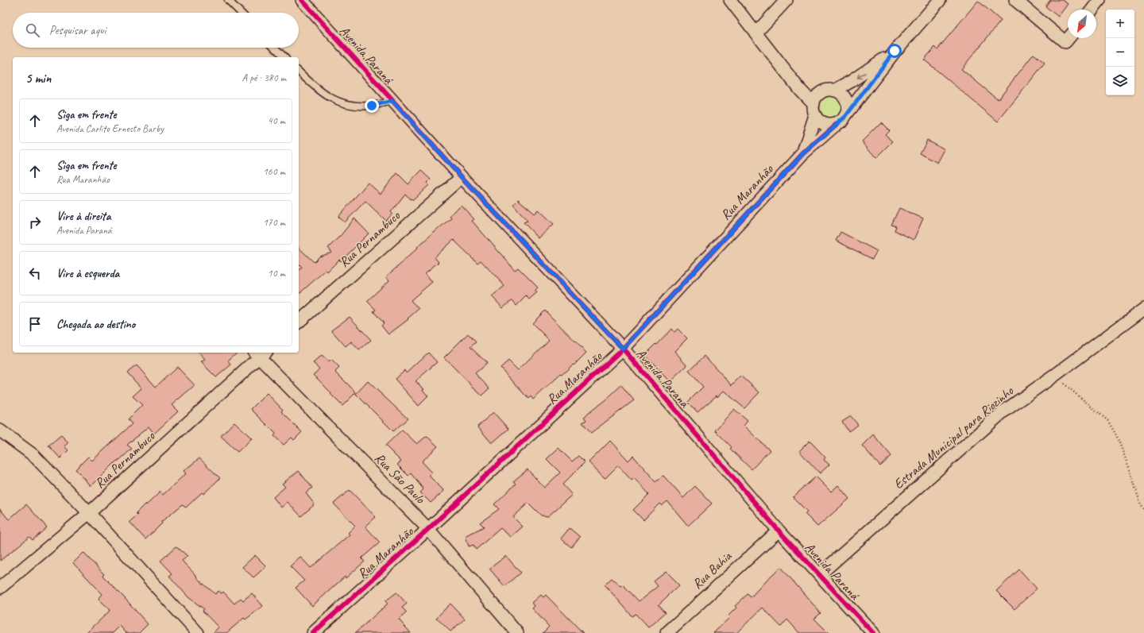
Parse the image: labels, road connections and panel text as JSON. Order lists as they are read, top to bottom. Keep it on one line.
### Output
{"streets":{"street":["Avenida Paraná","Rua Maranhão","Rua Pernambuco","Estrada Municipal para Riozinho","Rua São Paulo","Rua Bahia"]},"crossings":[["Avenida Paraná","Rua Maranhão"],["Avenida Paraná","Rua Pernambuco"],["Avenida Paraná","Estrada Municipal para Riozinho"],["Avenida Paraná","Rua Bahia"],["Rua Maranhão","Rua São Paulo"],["Rua Pernambuco","Rua São Paulo"]],"north":"bottom left","page":{"map_buttons":["+","−"],"search":"Pesquisar aqui","heading":["5 min","A pé · 380 m"],"list":[["Siga em frente","Avenida Carlito Ernesto Barby","40 m"],["Siga em frente","Rua Maranhão","160 m"],["Vire à direita","Avenida Paraná","170 m"],["Vire à esquerda","10 m"],"Chegada ao destino"]}}
